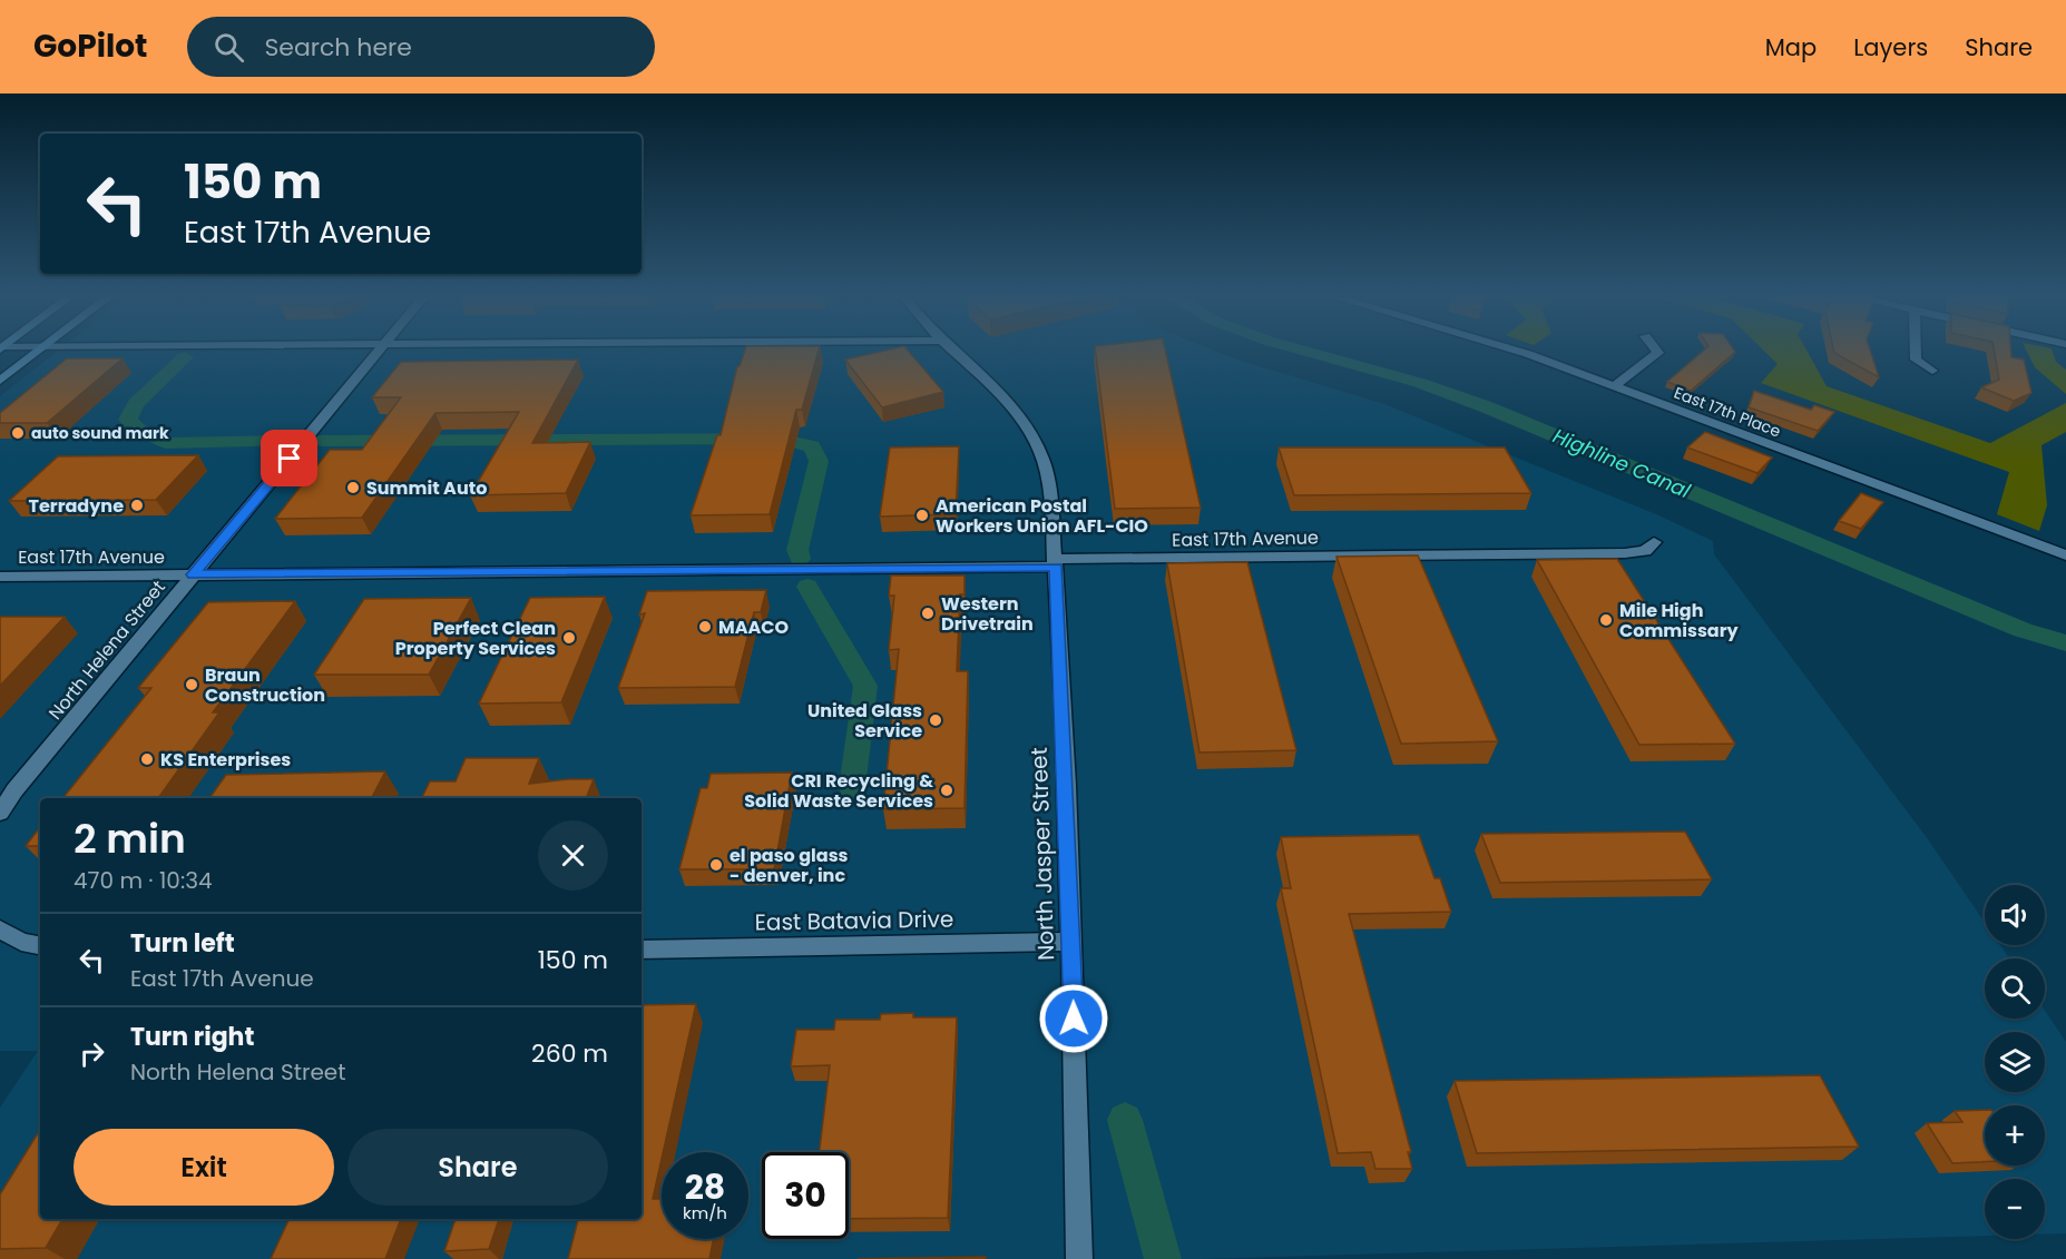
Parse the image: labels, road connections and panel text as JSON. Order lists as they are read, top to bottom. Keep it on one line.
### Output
{"streets":{"street":["East 17th Place","East 17th Avenue","North Helena Street","North Jasper Street","East Batavia Drive"]},"crossings":[["East 17th Avenue","North Helena Street"],["East 17th Avenue","North Jasper Street"],["North Jasper Street","East Batavia Drive"]],"water":["Highline Canal"],"places":["auto sound mark","Summit Auto","Terradyne","American Postal Workers Union AFL-CIO","Western Drivetrain","Mile High Commissary","MAACO","Perfect Clean Property Services","Braun Construction","United Glass Service","KS Enterprises","CRI Recycling & Solid Waste Services","el paso glass - denver, inc"],"page":{"header":"GoPilot","search":"Search here","nav":["Map","Layers","Share"],"turn":["150 m","East 17th Avenue"],"heading":["2 min","470 m · 10:34"],"map_buttons":["+","−"],"list":[{"name":"Turn left","note":"East 17th Avenue","value":"150 m"},{"name":"Turn right","note":"North Helena Street","value":"260 m"}],"buttons":["Exit","Share"],"speed":"28 km/h","limit":"30"}}
